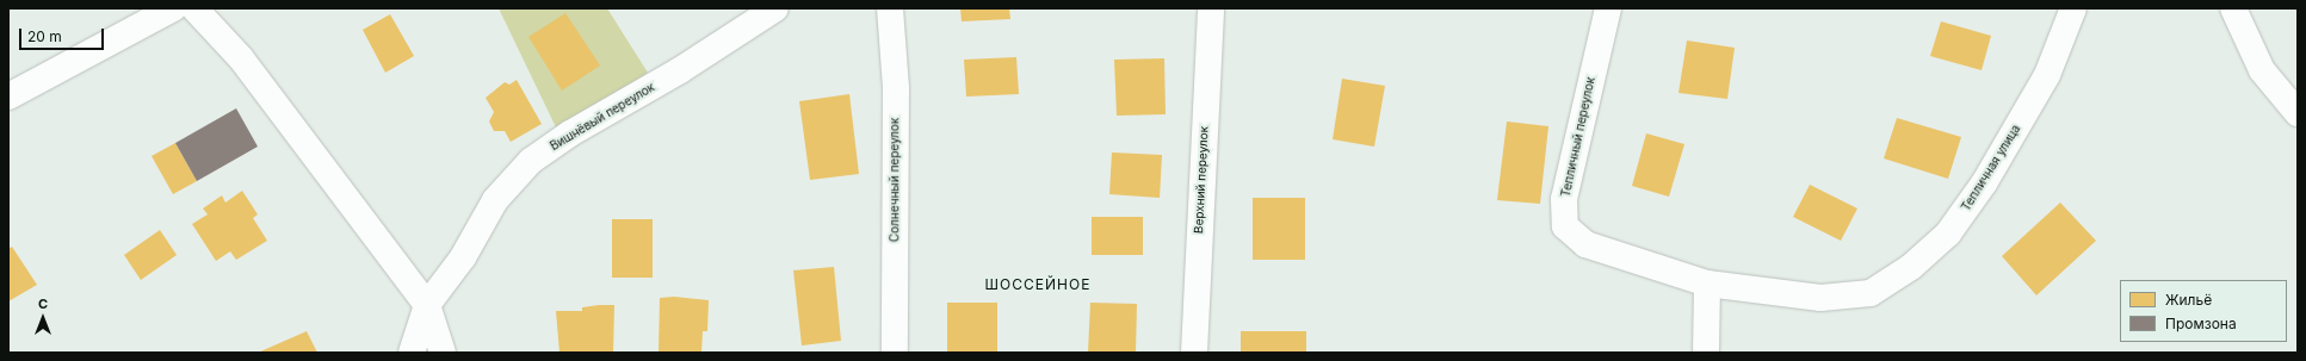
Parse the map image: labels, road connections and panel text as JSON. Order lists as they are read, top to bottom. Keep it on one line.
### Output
{"streets":{"street":["Вишнёвый переулок","Тепличный переулок","Тепличная улица","Солнечный переулок","Верхний переулок"]},"crossings":[["Тепличный переулок","Тепличная улица"]],"districts":["ШОССЕЙНОЕ"],"legend":["Жильё","Промзона"],"scale_bar":"20 m","north":"top"}
